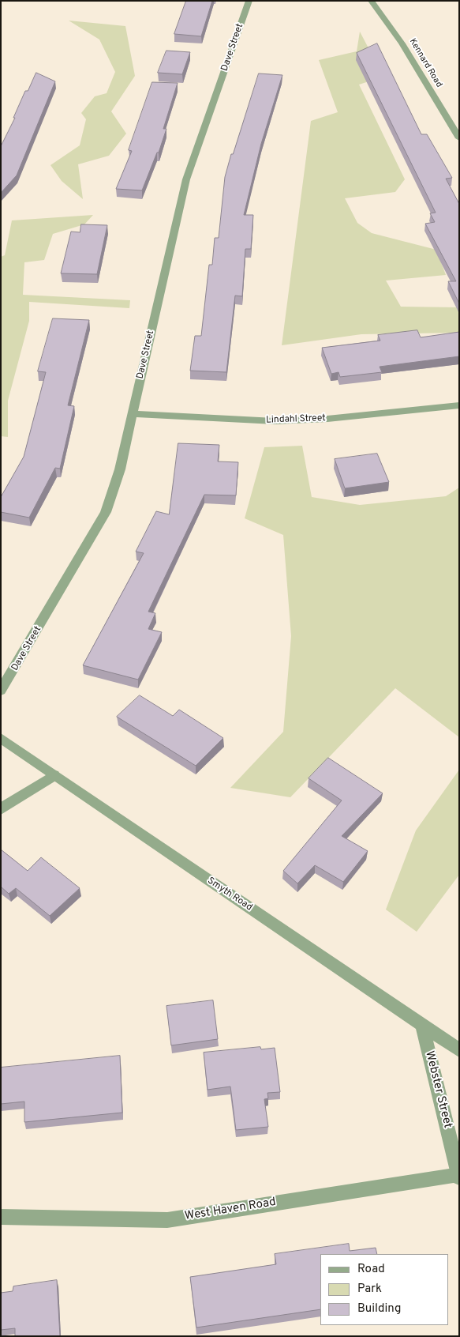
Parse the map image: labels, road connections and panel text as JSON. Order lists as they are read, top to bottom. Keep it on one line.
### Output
{"streets":{"street":["Dave Street","Kennard Road","Lindahl Street","Smyth Road","Webster Street","West Haven Road"]},"crossings":[["Dave Street","Lindahl Street"],["Smyth Road","Webster Street"],["Webster Street","West Haven Road"]],"legend":["Road","Park","Building"]}
